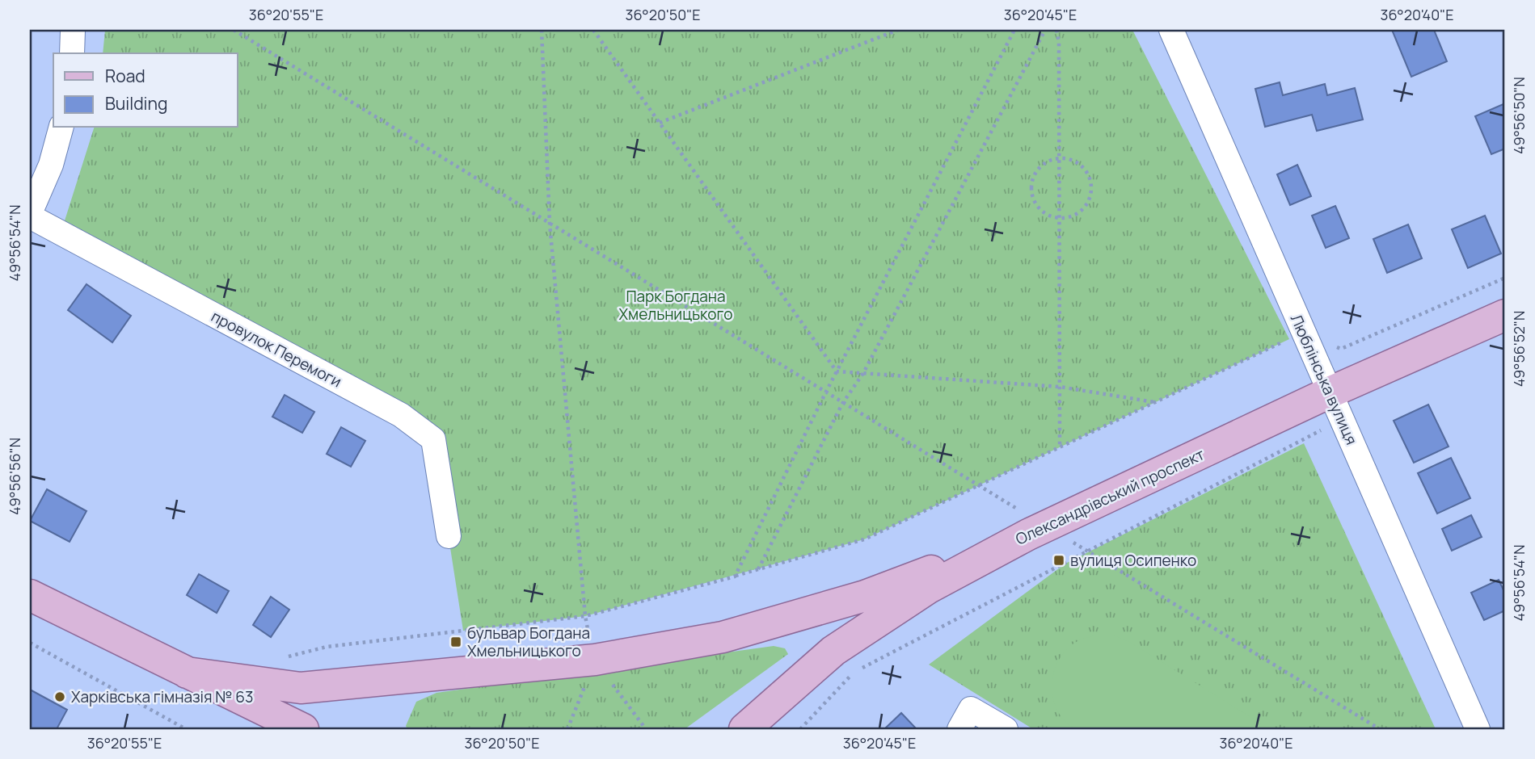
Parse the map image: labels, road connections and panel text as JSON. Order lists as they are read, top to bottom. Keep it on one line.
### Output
{"streets":{"main road":["Олександрівський проспект"],"street":["провулок Перемоги","Люблінська вулиця"]},"crossings":[["Люблінська вулиця","Олександрівський проспект"]],"parks":["Парк Богдана Хмельницького"],"places":{"transit":["вулиця Осипенко","бульвар Богдана Хмельницького"],"other":["Харківська гімназія № 63"]},"legend":["Road","Building"],"coordinates":["36°20'55\"E","36°20'50\"E","36°20'45\"E","36°20'40\"E","49°56'50\"N","49°56'54\"N","49°56'52\"N","49°56'56\"N"]}
